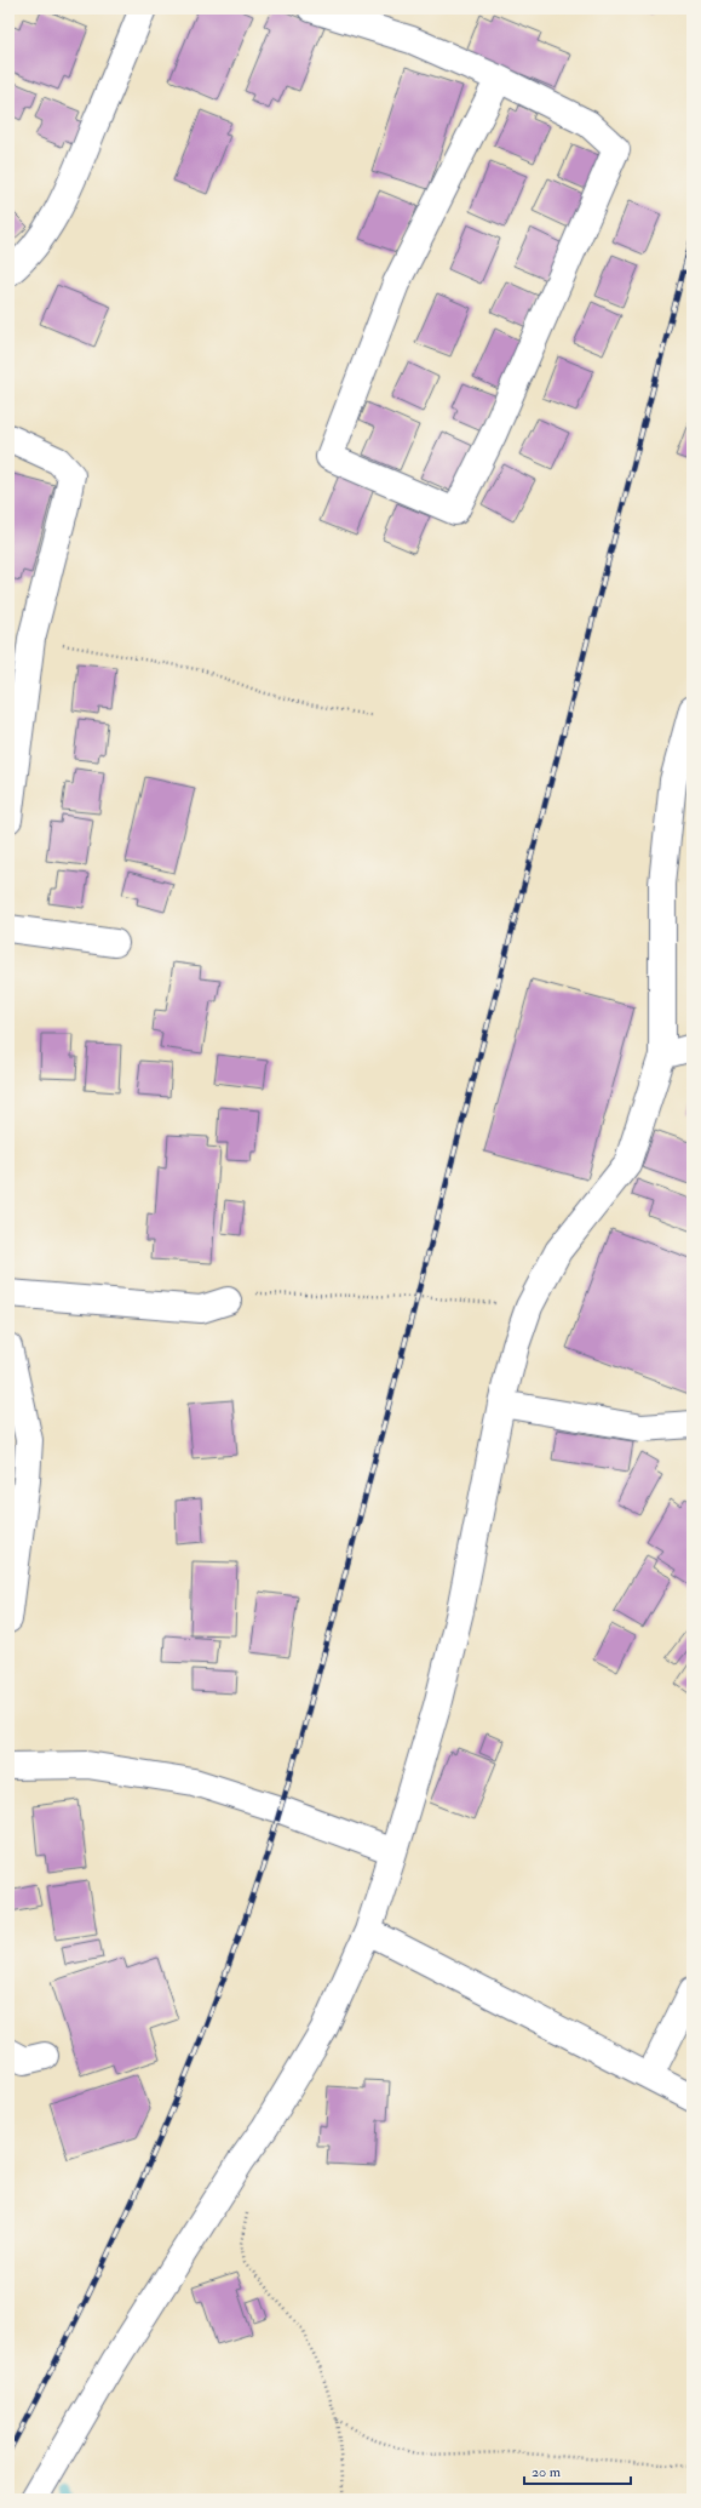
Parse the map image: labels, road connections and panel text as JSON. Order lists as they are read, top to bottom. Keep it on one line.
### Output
{"scale_bar":"20 m"}
